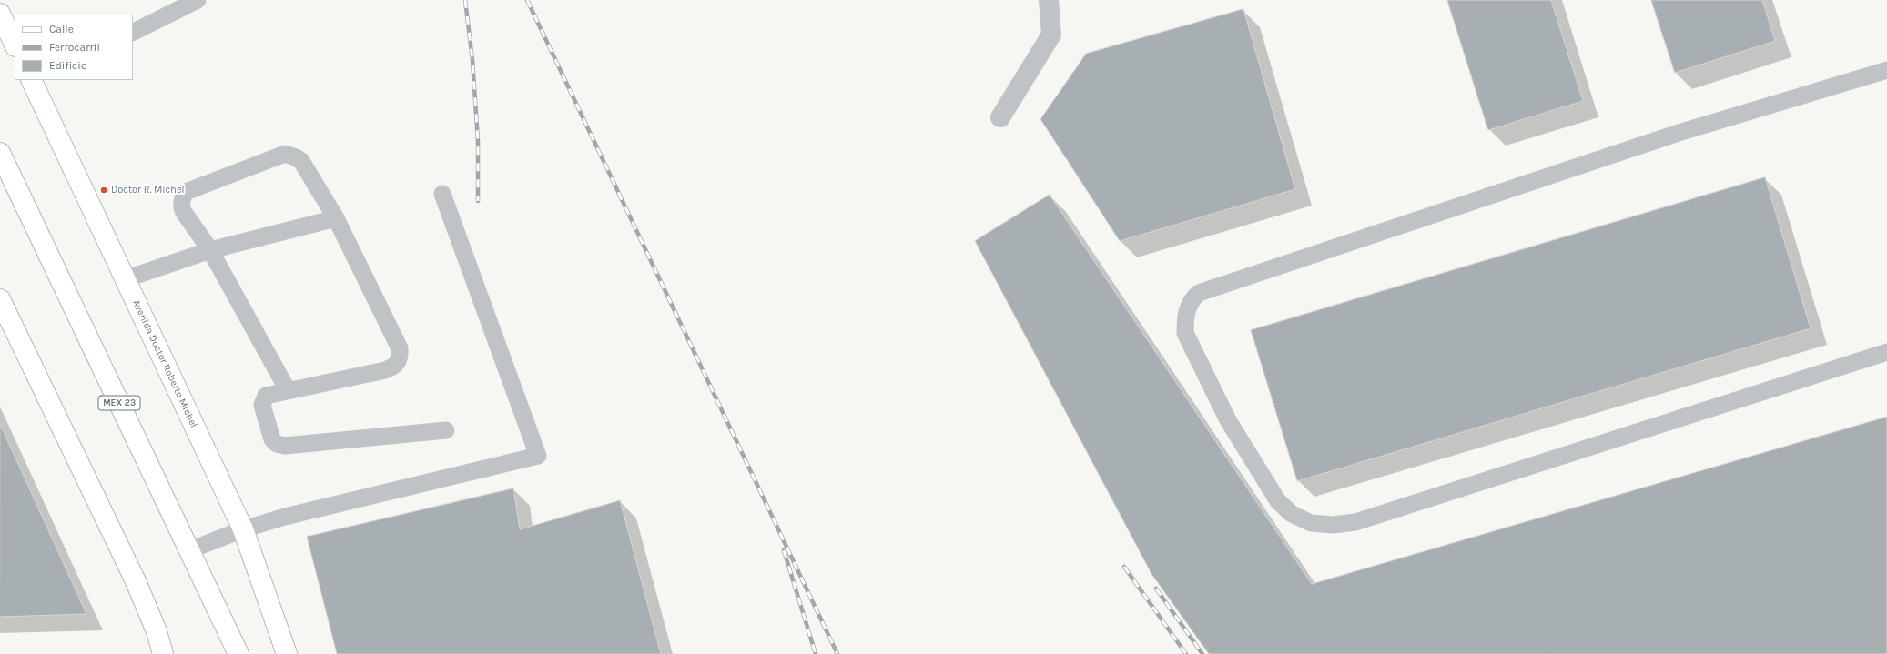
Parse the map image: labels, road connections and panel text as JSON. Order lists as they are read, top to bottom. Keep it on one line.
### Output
{"streets":{"main road":["Avenida Doctor Roberto Michel","MEX 23"]},"places":["Doctor R. Michel"],"legend":["Calle","Ferrocarril","Edificio"]}
